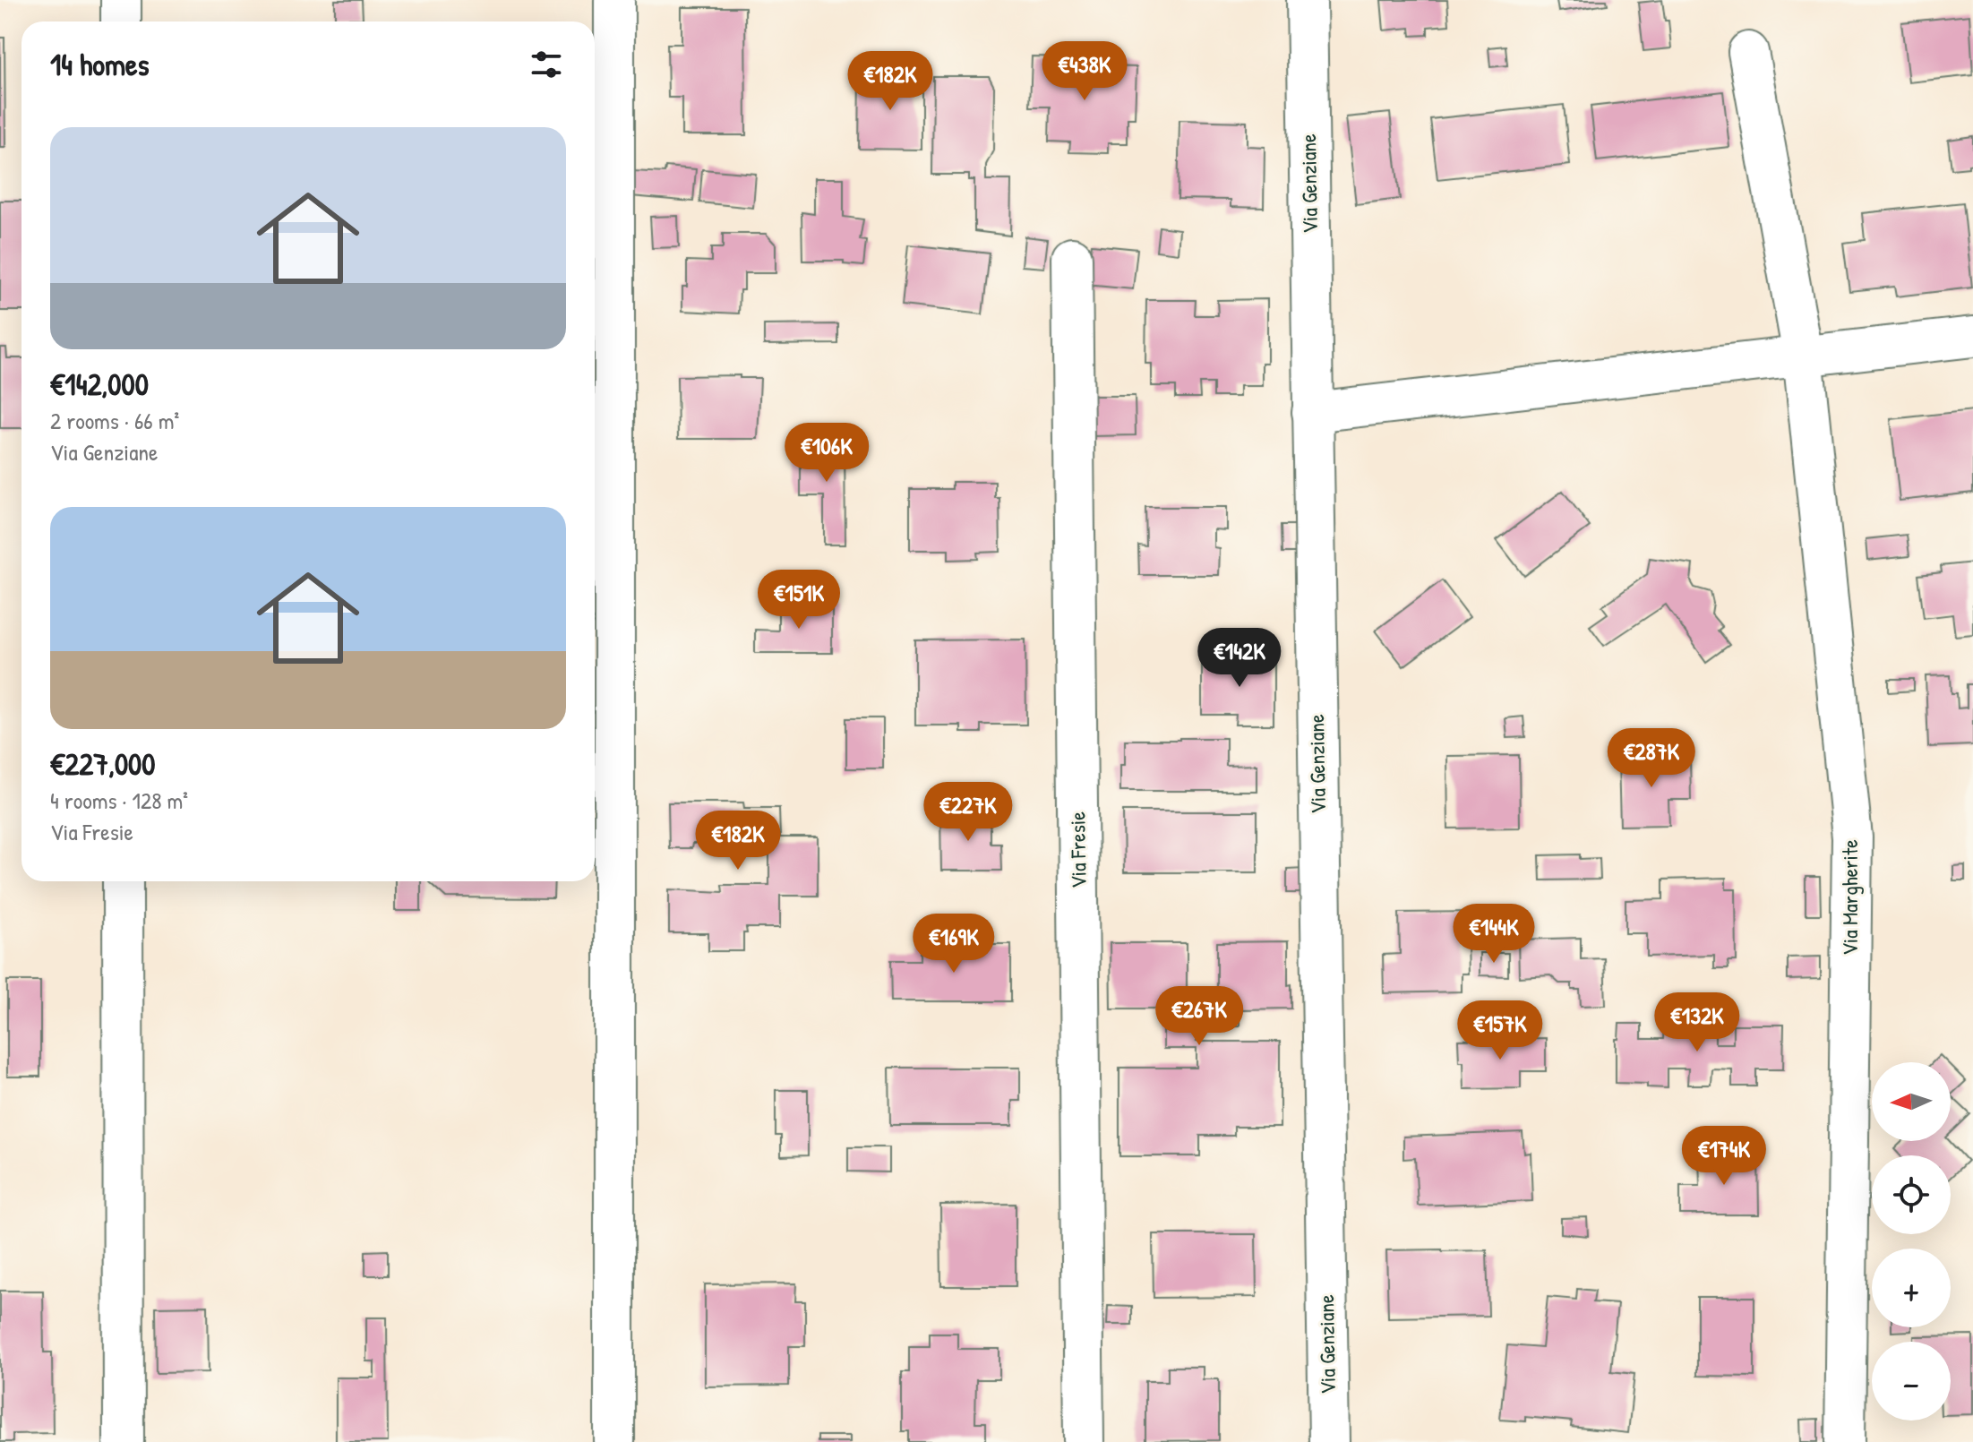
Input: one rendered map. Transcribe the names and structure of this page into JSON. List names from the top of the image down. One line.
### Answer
{"streets":{"street":["Via Genziane","Via Fresie","Via Margherite"]},"north":"left","page":{"heading":"14 homes","price":["€438K","€182K","€106K","€151K","€142K","€287K","€227K","€182K","€144K","€169K","€267K","€132K","€157K","€174K"],"list":[{"name":"€142,000","note":"2 rooms · 66 m² · Via Genziane"},{"name":"€227,000","note":"4 rooms · 128 m² · Via Fresie"}],"map_buttons":["+","−"]}}
